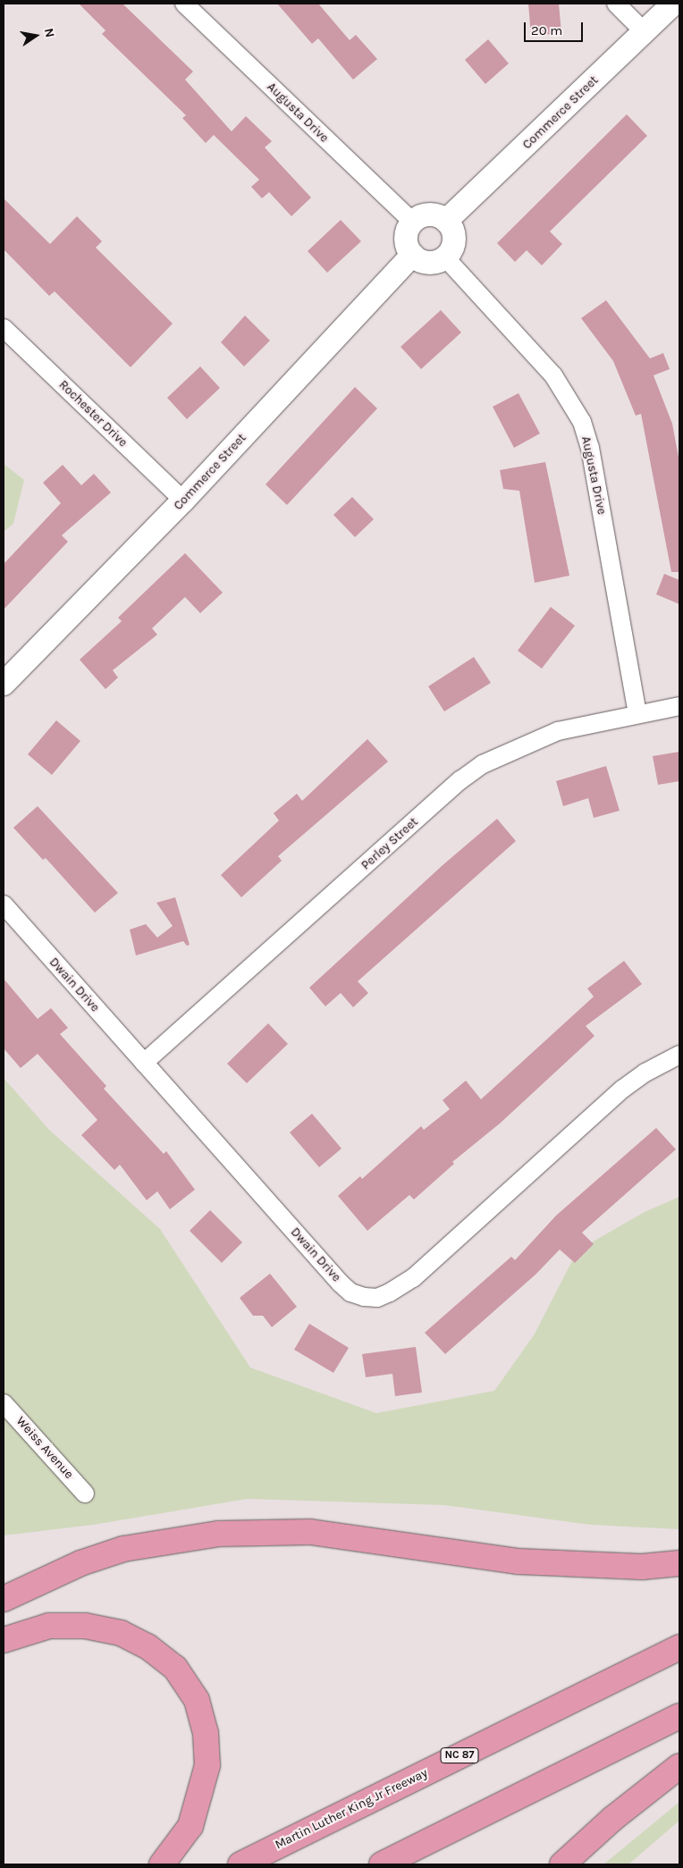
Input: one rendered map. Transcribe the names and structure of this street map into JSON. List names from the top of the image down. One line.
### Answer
{"streets":{"highway":["NC 87","Martin Luther King Jr Freeway"],"street":["Augusta Drive","Commerce Street","Rochester Drive","Perley Street","Dwain Drive","Weiss Avenue"]},"crossings":[["Augusta Drive","Commerce Street"],["Augusta Drive","Perley Street"],["Commerce Street","Rochester Drive"],["Perley Street","Dwain Drive"]],"scale_bar":"20 m","north":"right"}
